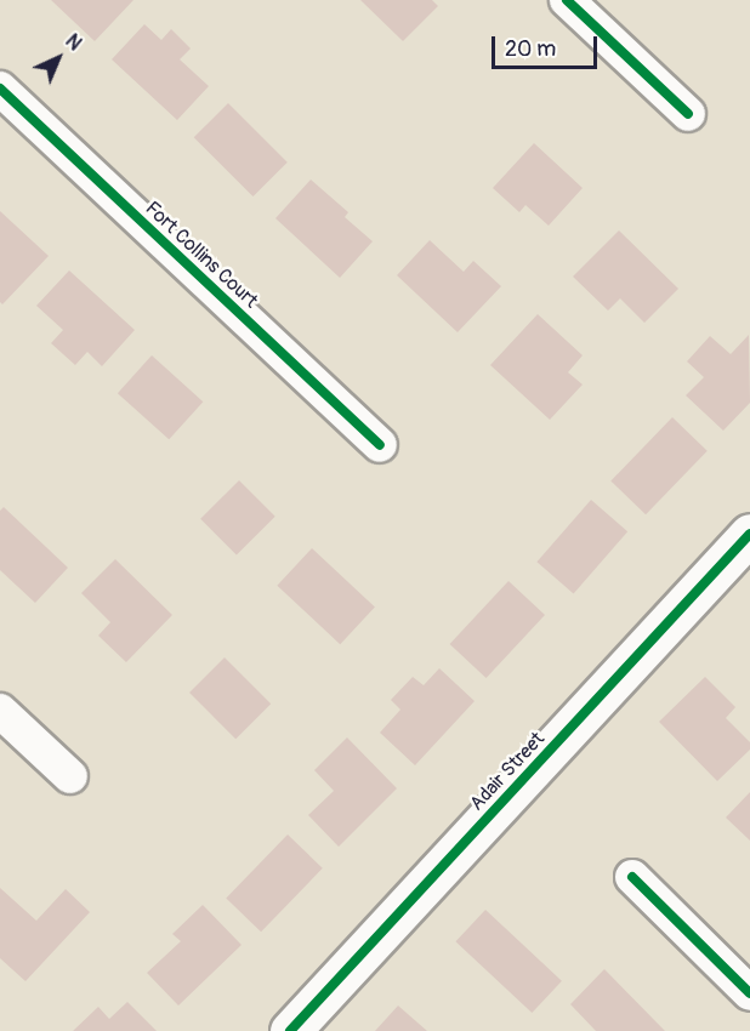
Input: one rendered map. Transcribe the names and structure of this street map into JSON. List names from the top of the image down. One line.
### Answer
{"streets":{"street":["Fort Collins Court","Adair Street"]},"scale_bar":"20 m","north":"top right"}
